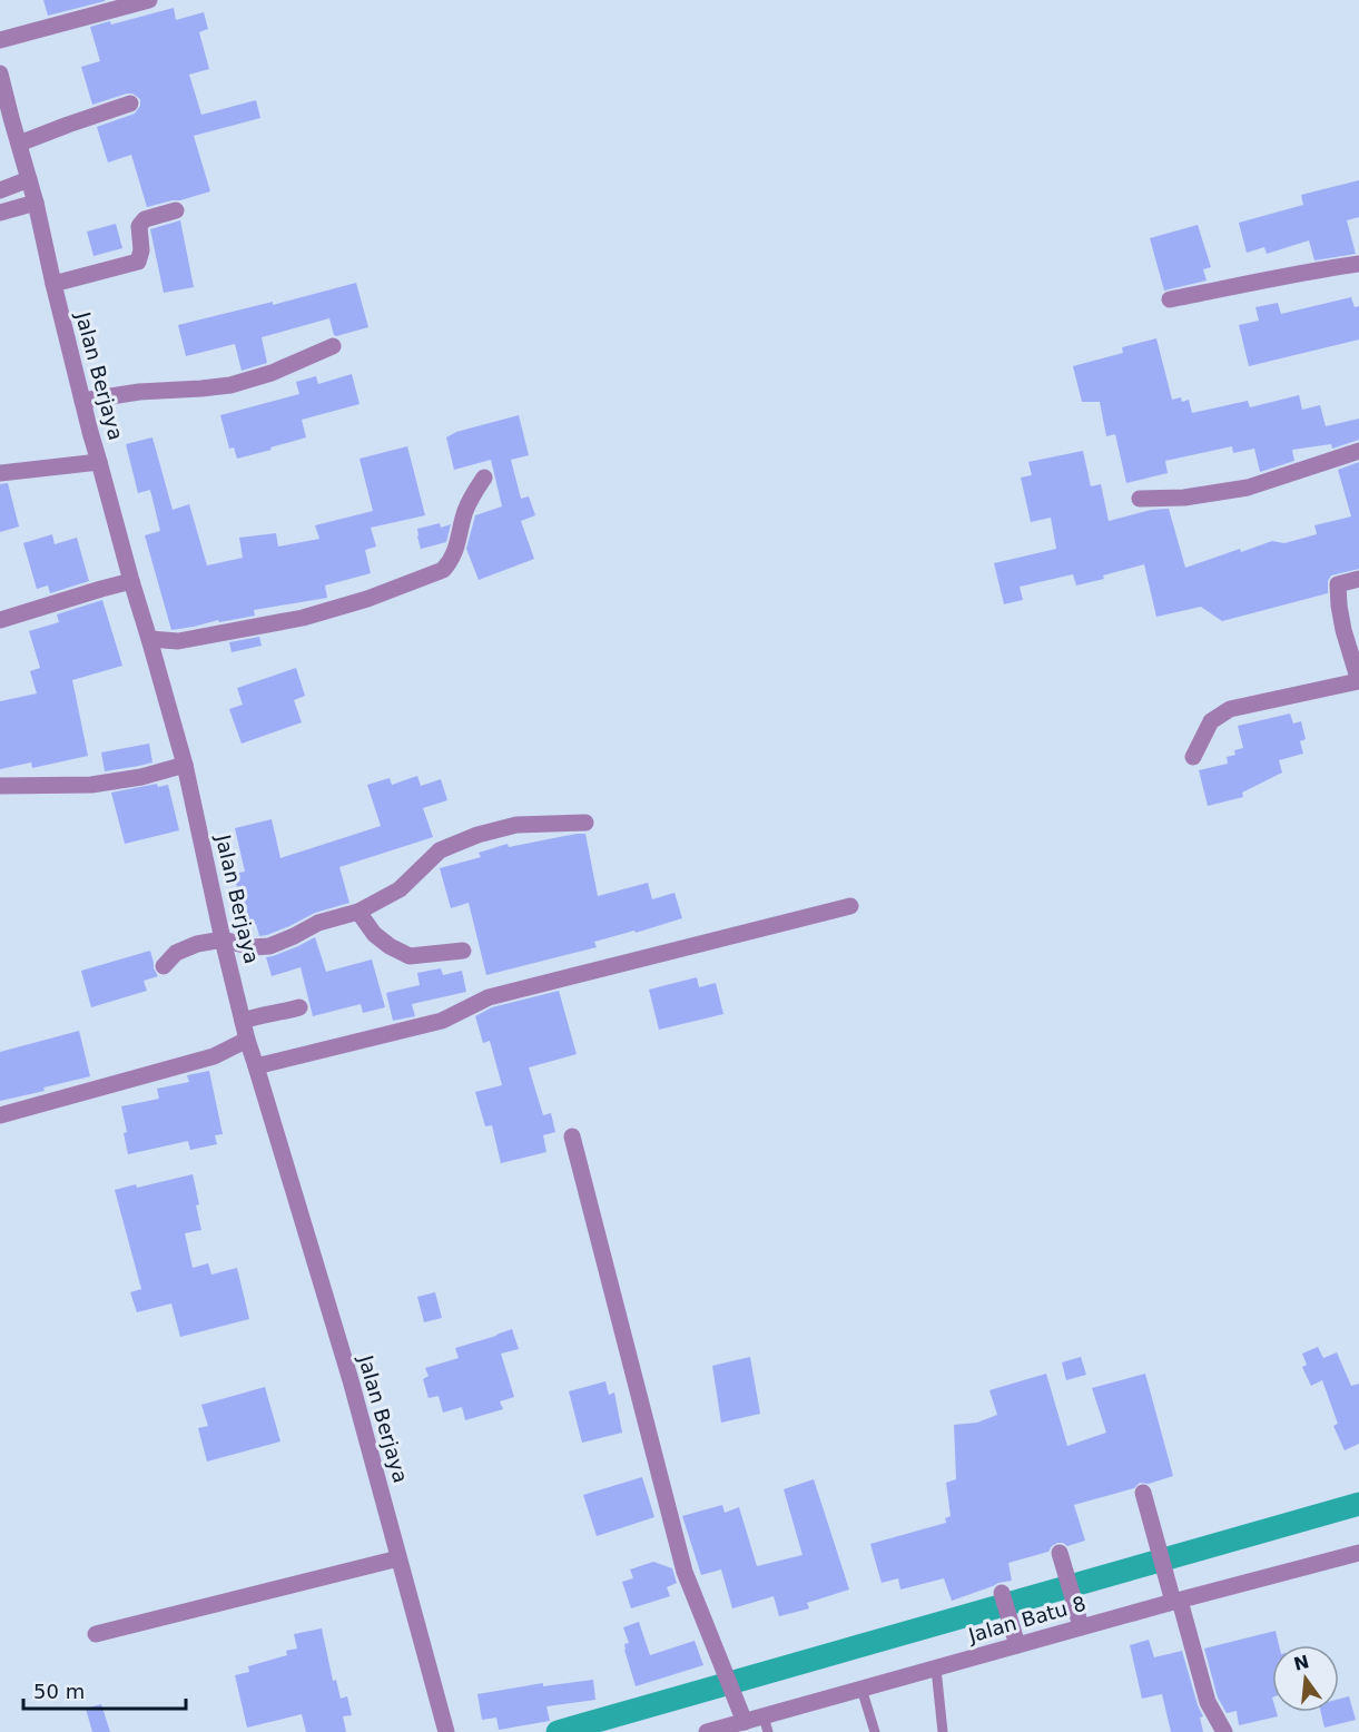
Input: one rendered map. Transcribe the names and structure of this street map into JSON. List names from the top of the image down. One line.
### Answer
{"streets":{"street":["Jalan Berjaya","Jalan Batu 8"]},"scale_bar":"50 m","north":"top"}
